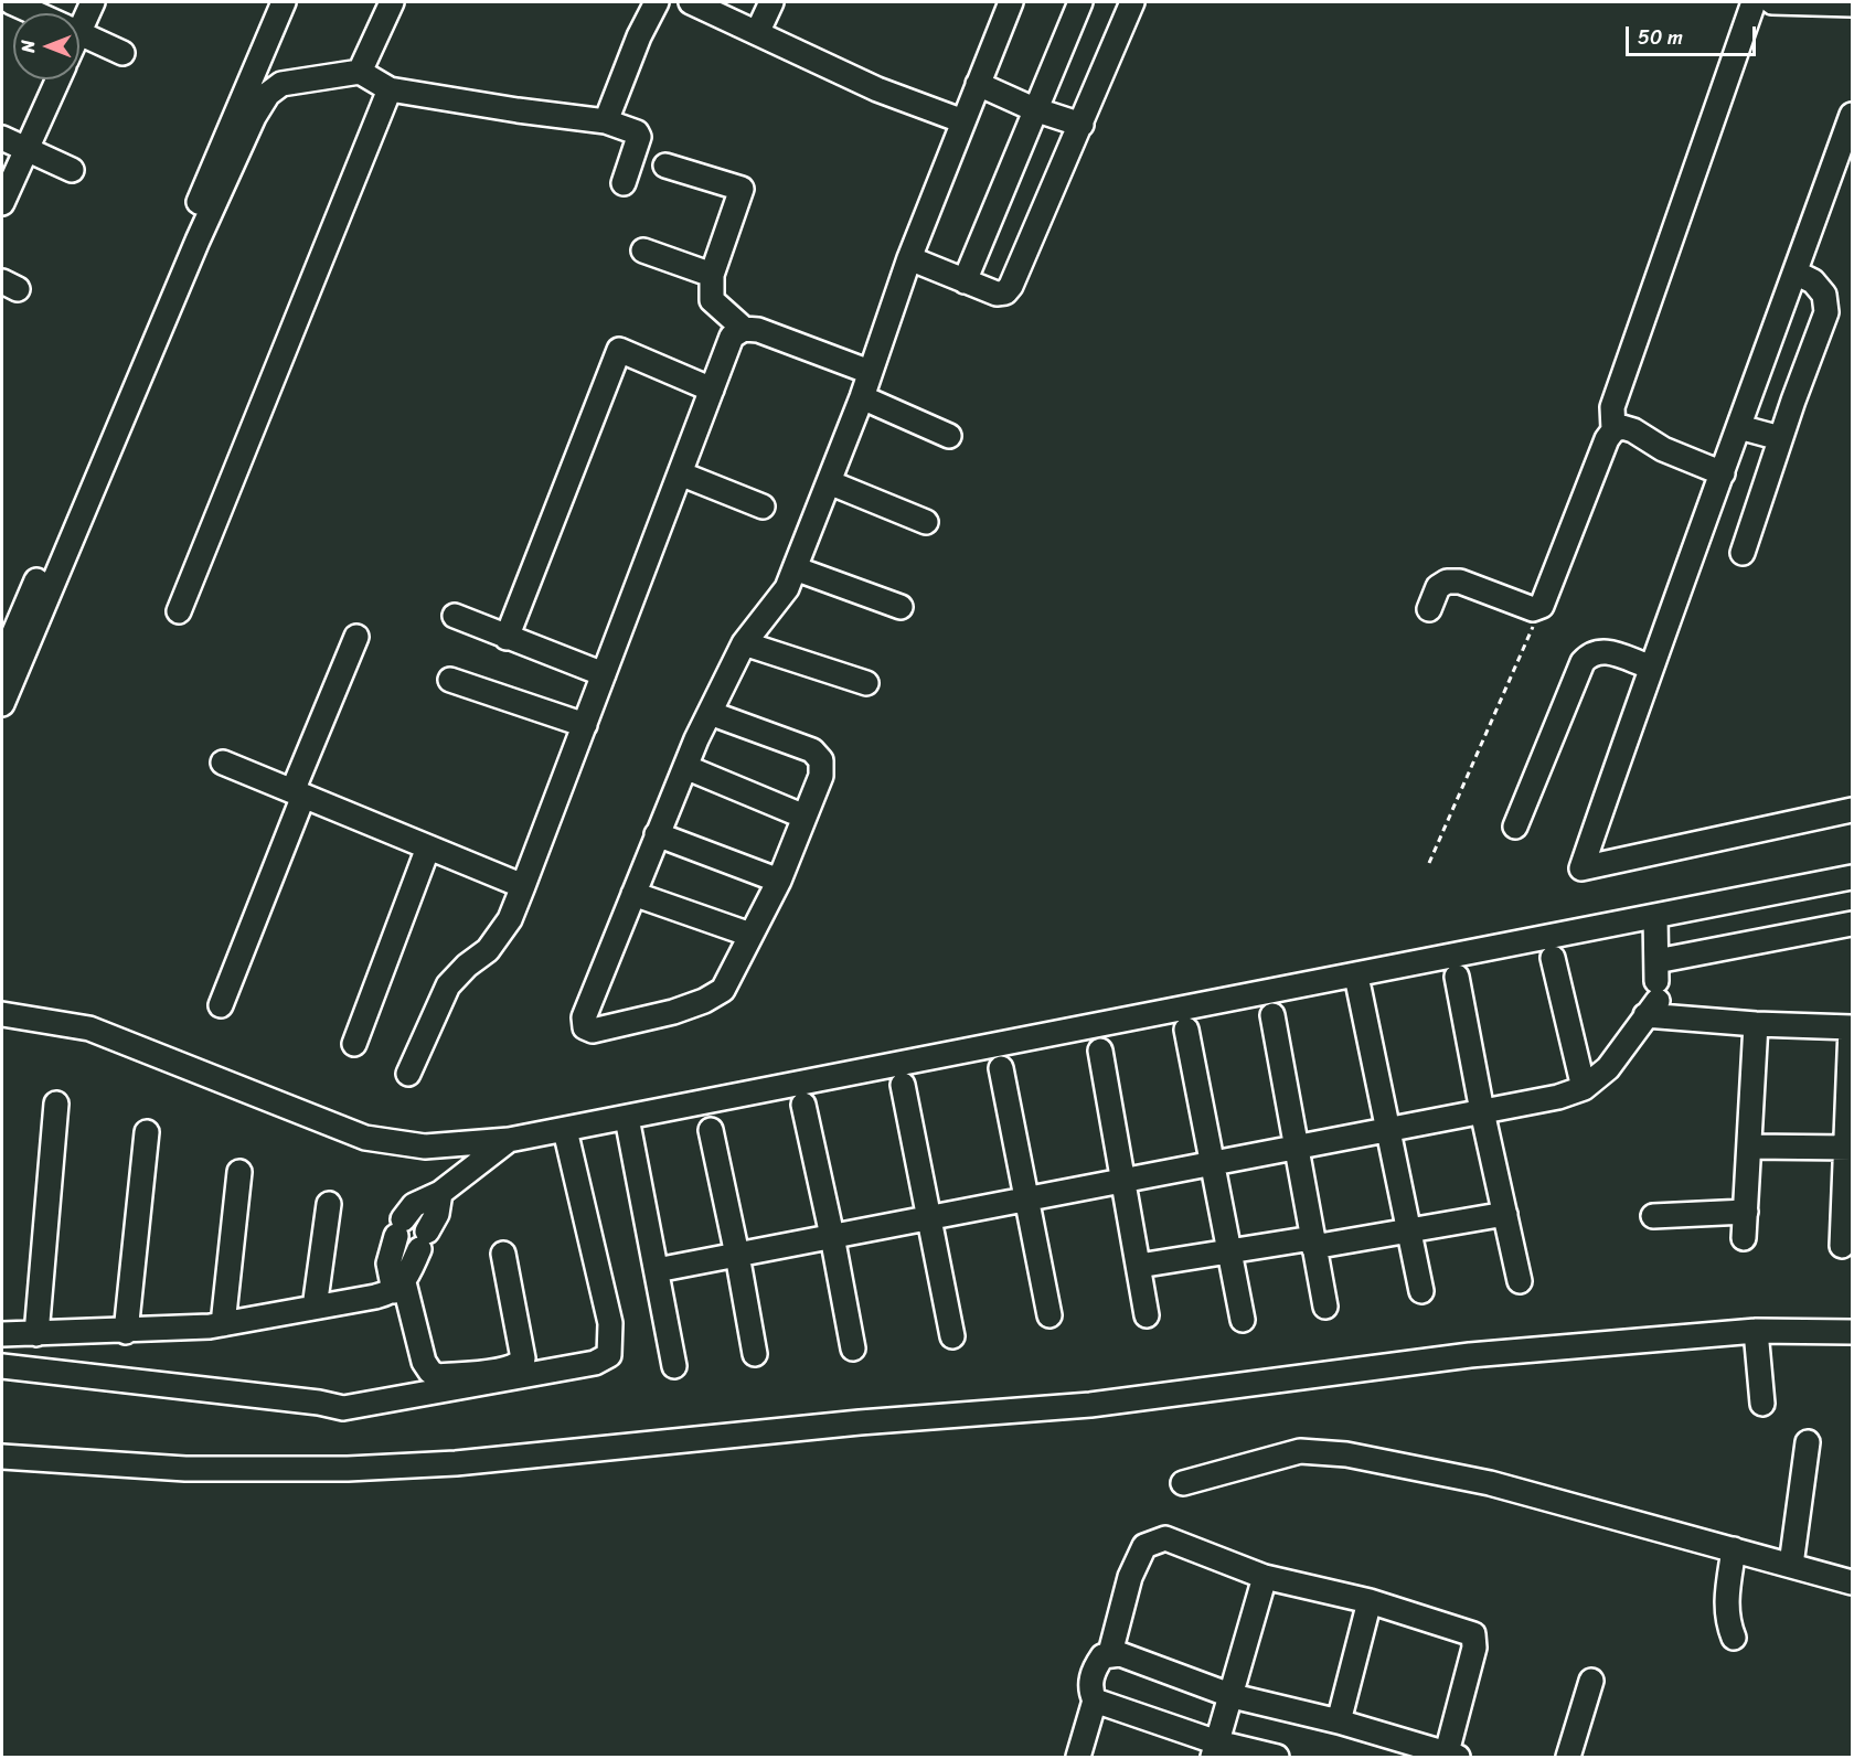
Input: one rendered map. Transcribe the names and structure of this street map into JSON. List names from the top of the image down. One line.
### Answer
{"scale_bar":"50 m","north":"left"}
